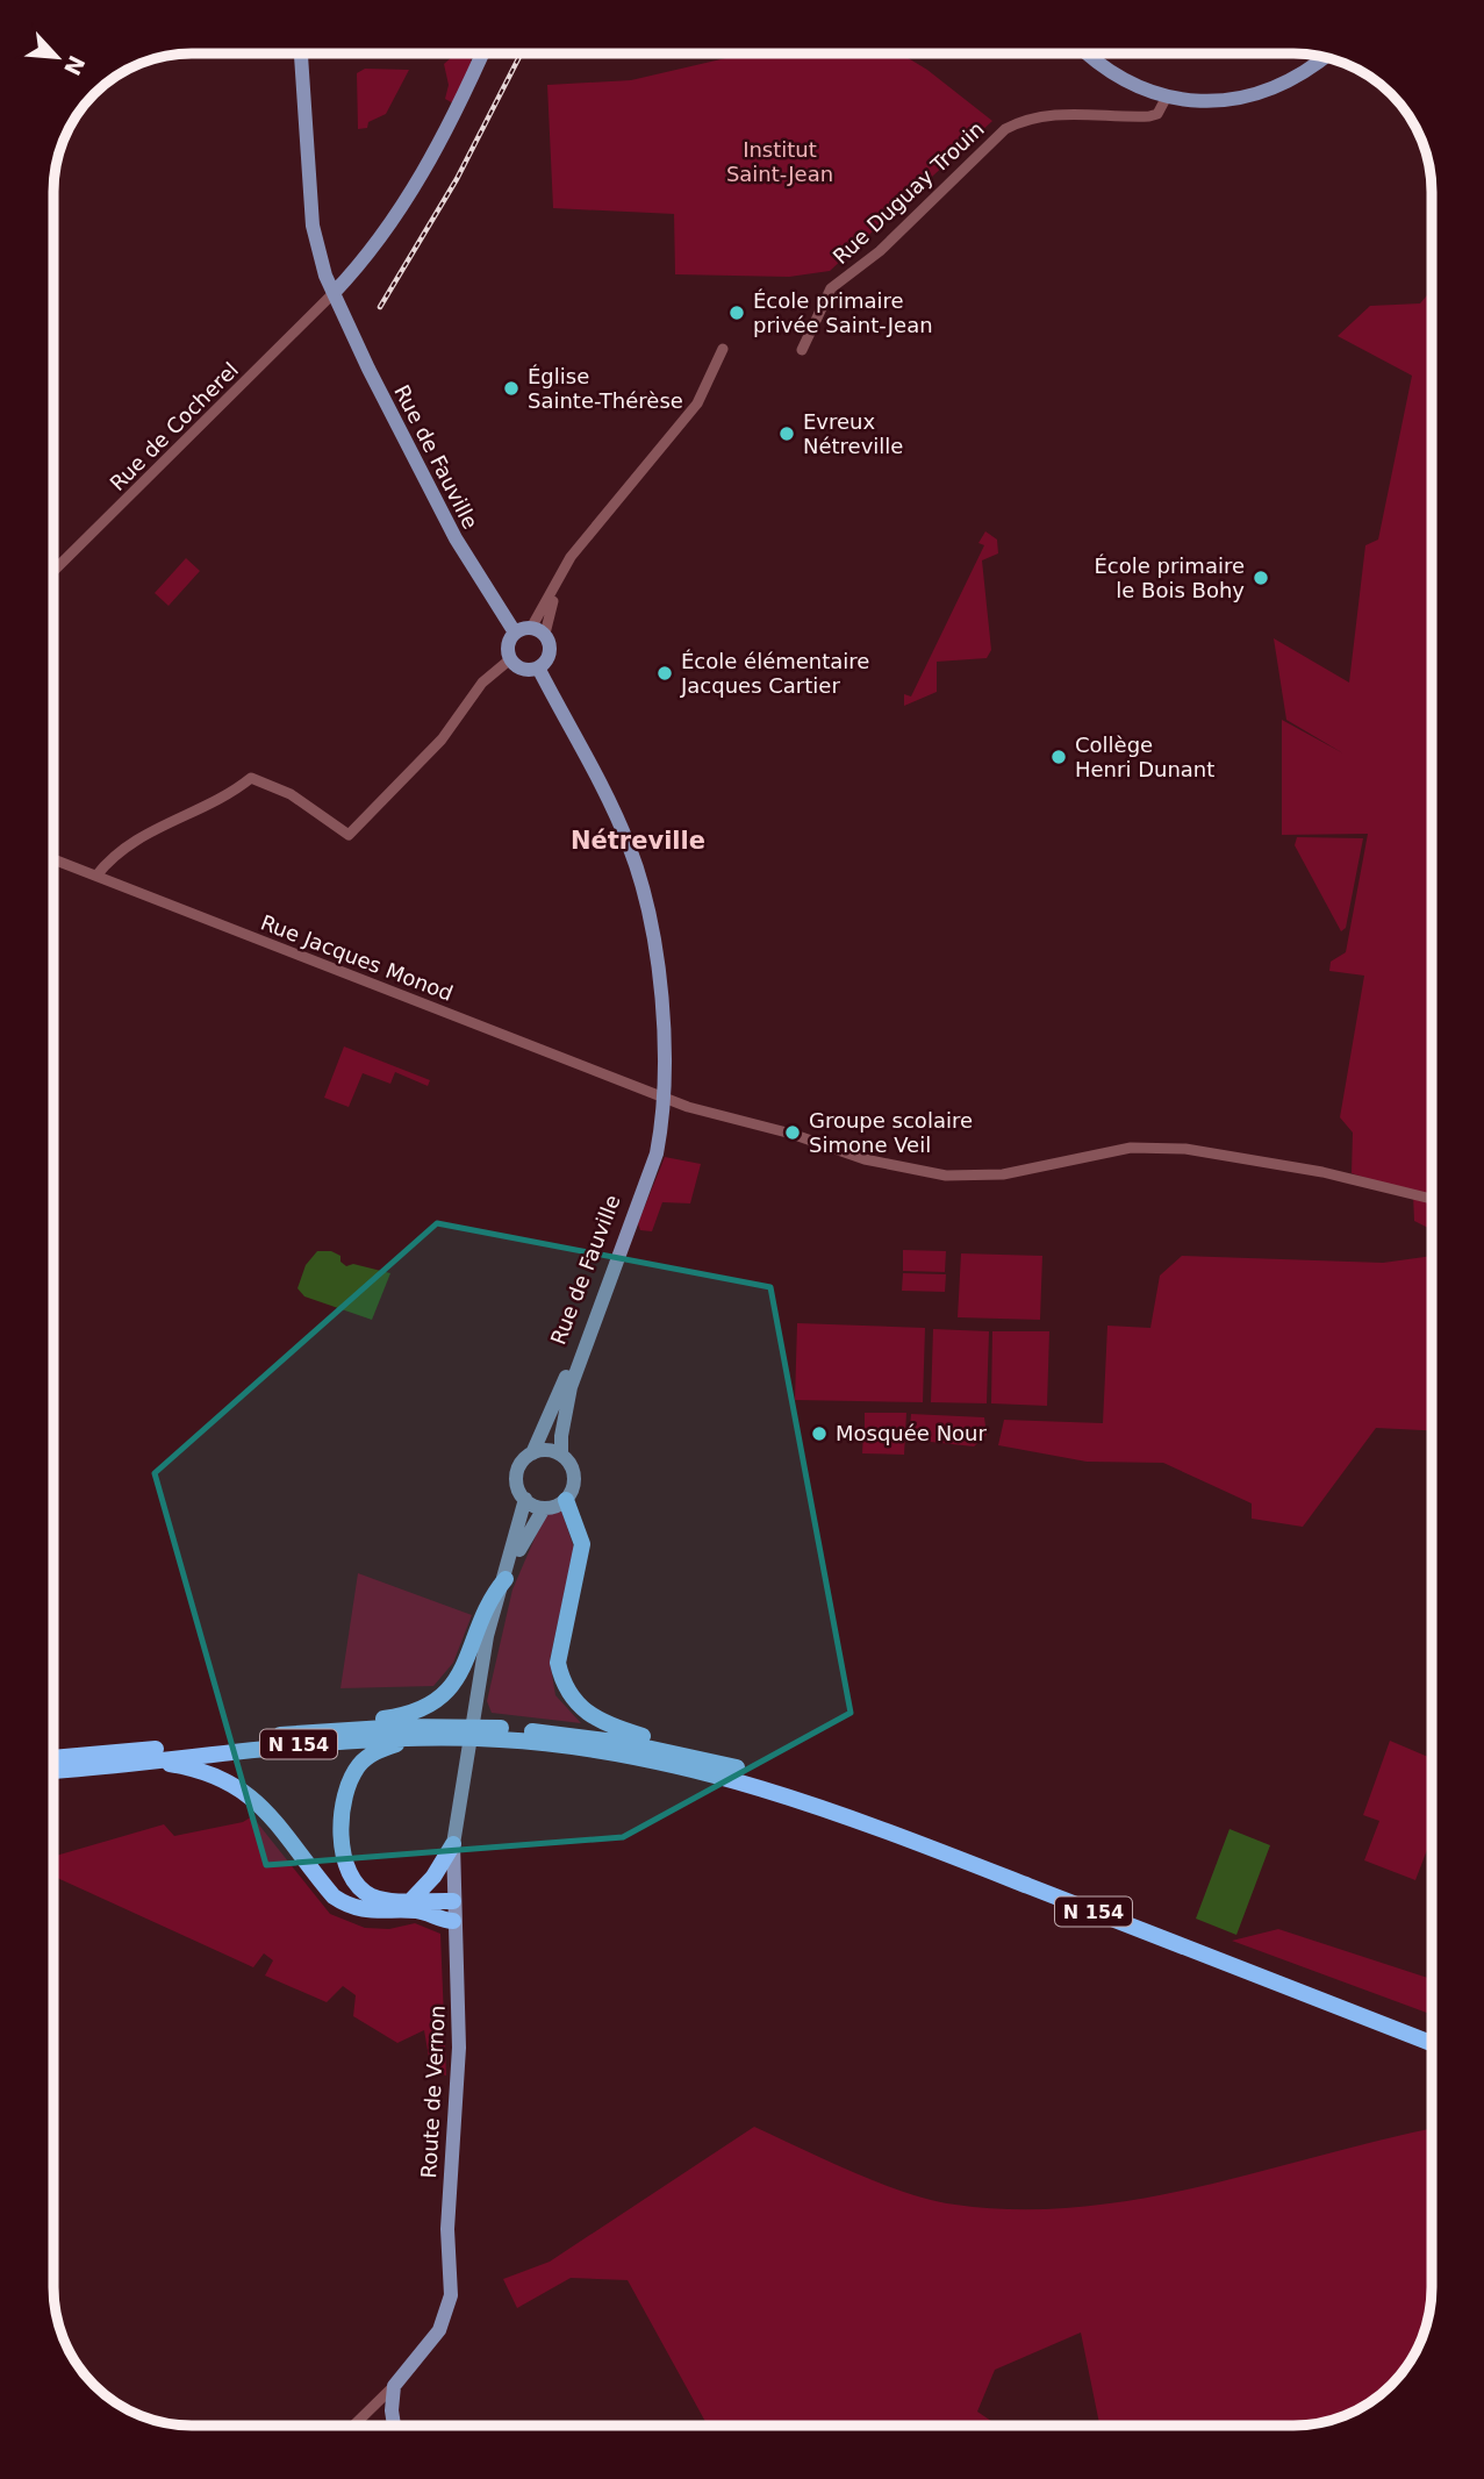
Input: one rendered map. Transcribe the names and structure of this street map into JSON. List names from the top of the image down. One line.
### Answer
{"streets":{"highway":["N 154"],"main road":["Rue de Fauville","Route de Vernon"],"street":["Rue Duguay Trouin","Rue de Cocherel","Rue Jacques Monod"]},"crossings":[["Rue de Cocherel","Rue de Fauville"],["Rue de Fauville","Rue Jacques Monod"]],"districts":["Nétreville"],"parks":["Institut Saint-Jean"],"places":["École primaire privée Saint-Jean","Église Sainte-Thérèse","Evreux Nétreville","École primaire le Bois Bohy","École élémentaire Jacques Cartier","Collège Henri Dunant","Groupe scolaire Simone Veil","Mosquée Nour"],"north":"bottom right"}
